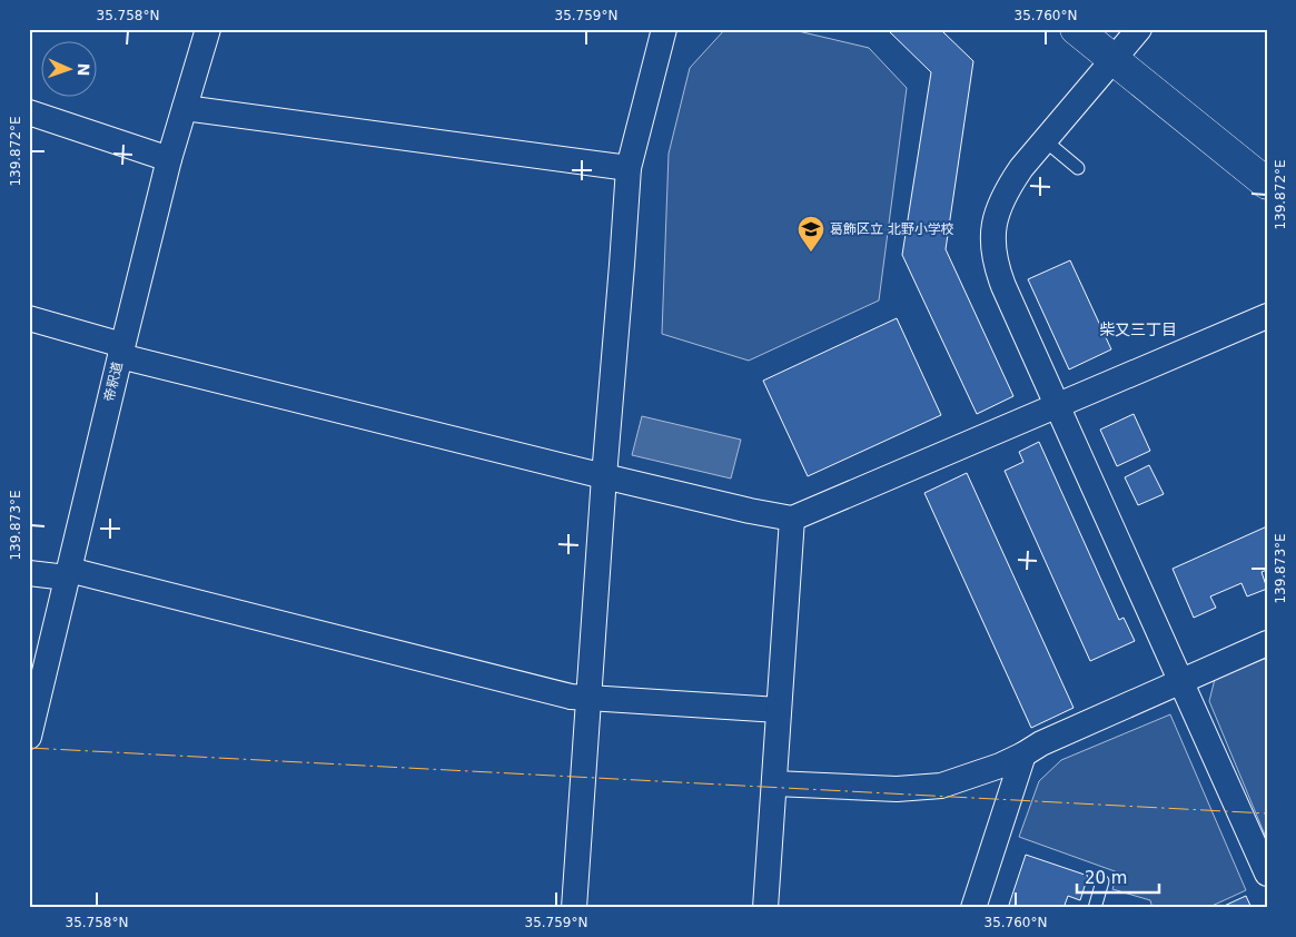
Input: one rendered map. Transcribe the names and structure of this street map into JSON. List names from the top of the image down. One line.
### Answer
{"streets":{"street":["帝釈道"]},"districts":["柴又三丁目"],"places":{"school or university":["葛飾区立 北野小学校"]},"scale_bar":"20 m","north":"right","coordinates":["35.758°N","35.759°N","35.760°N","139.872°E","139.873°E"]}
